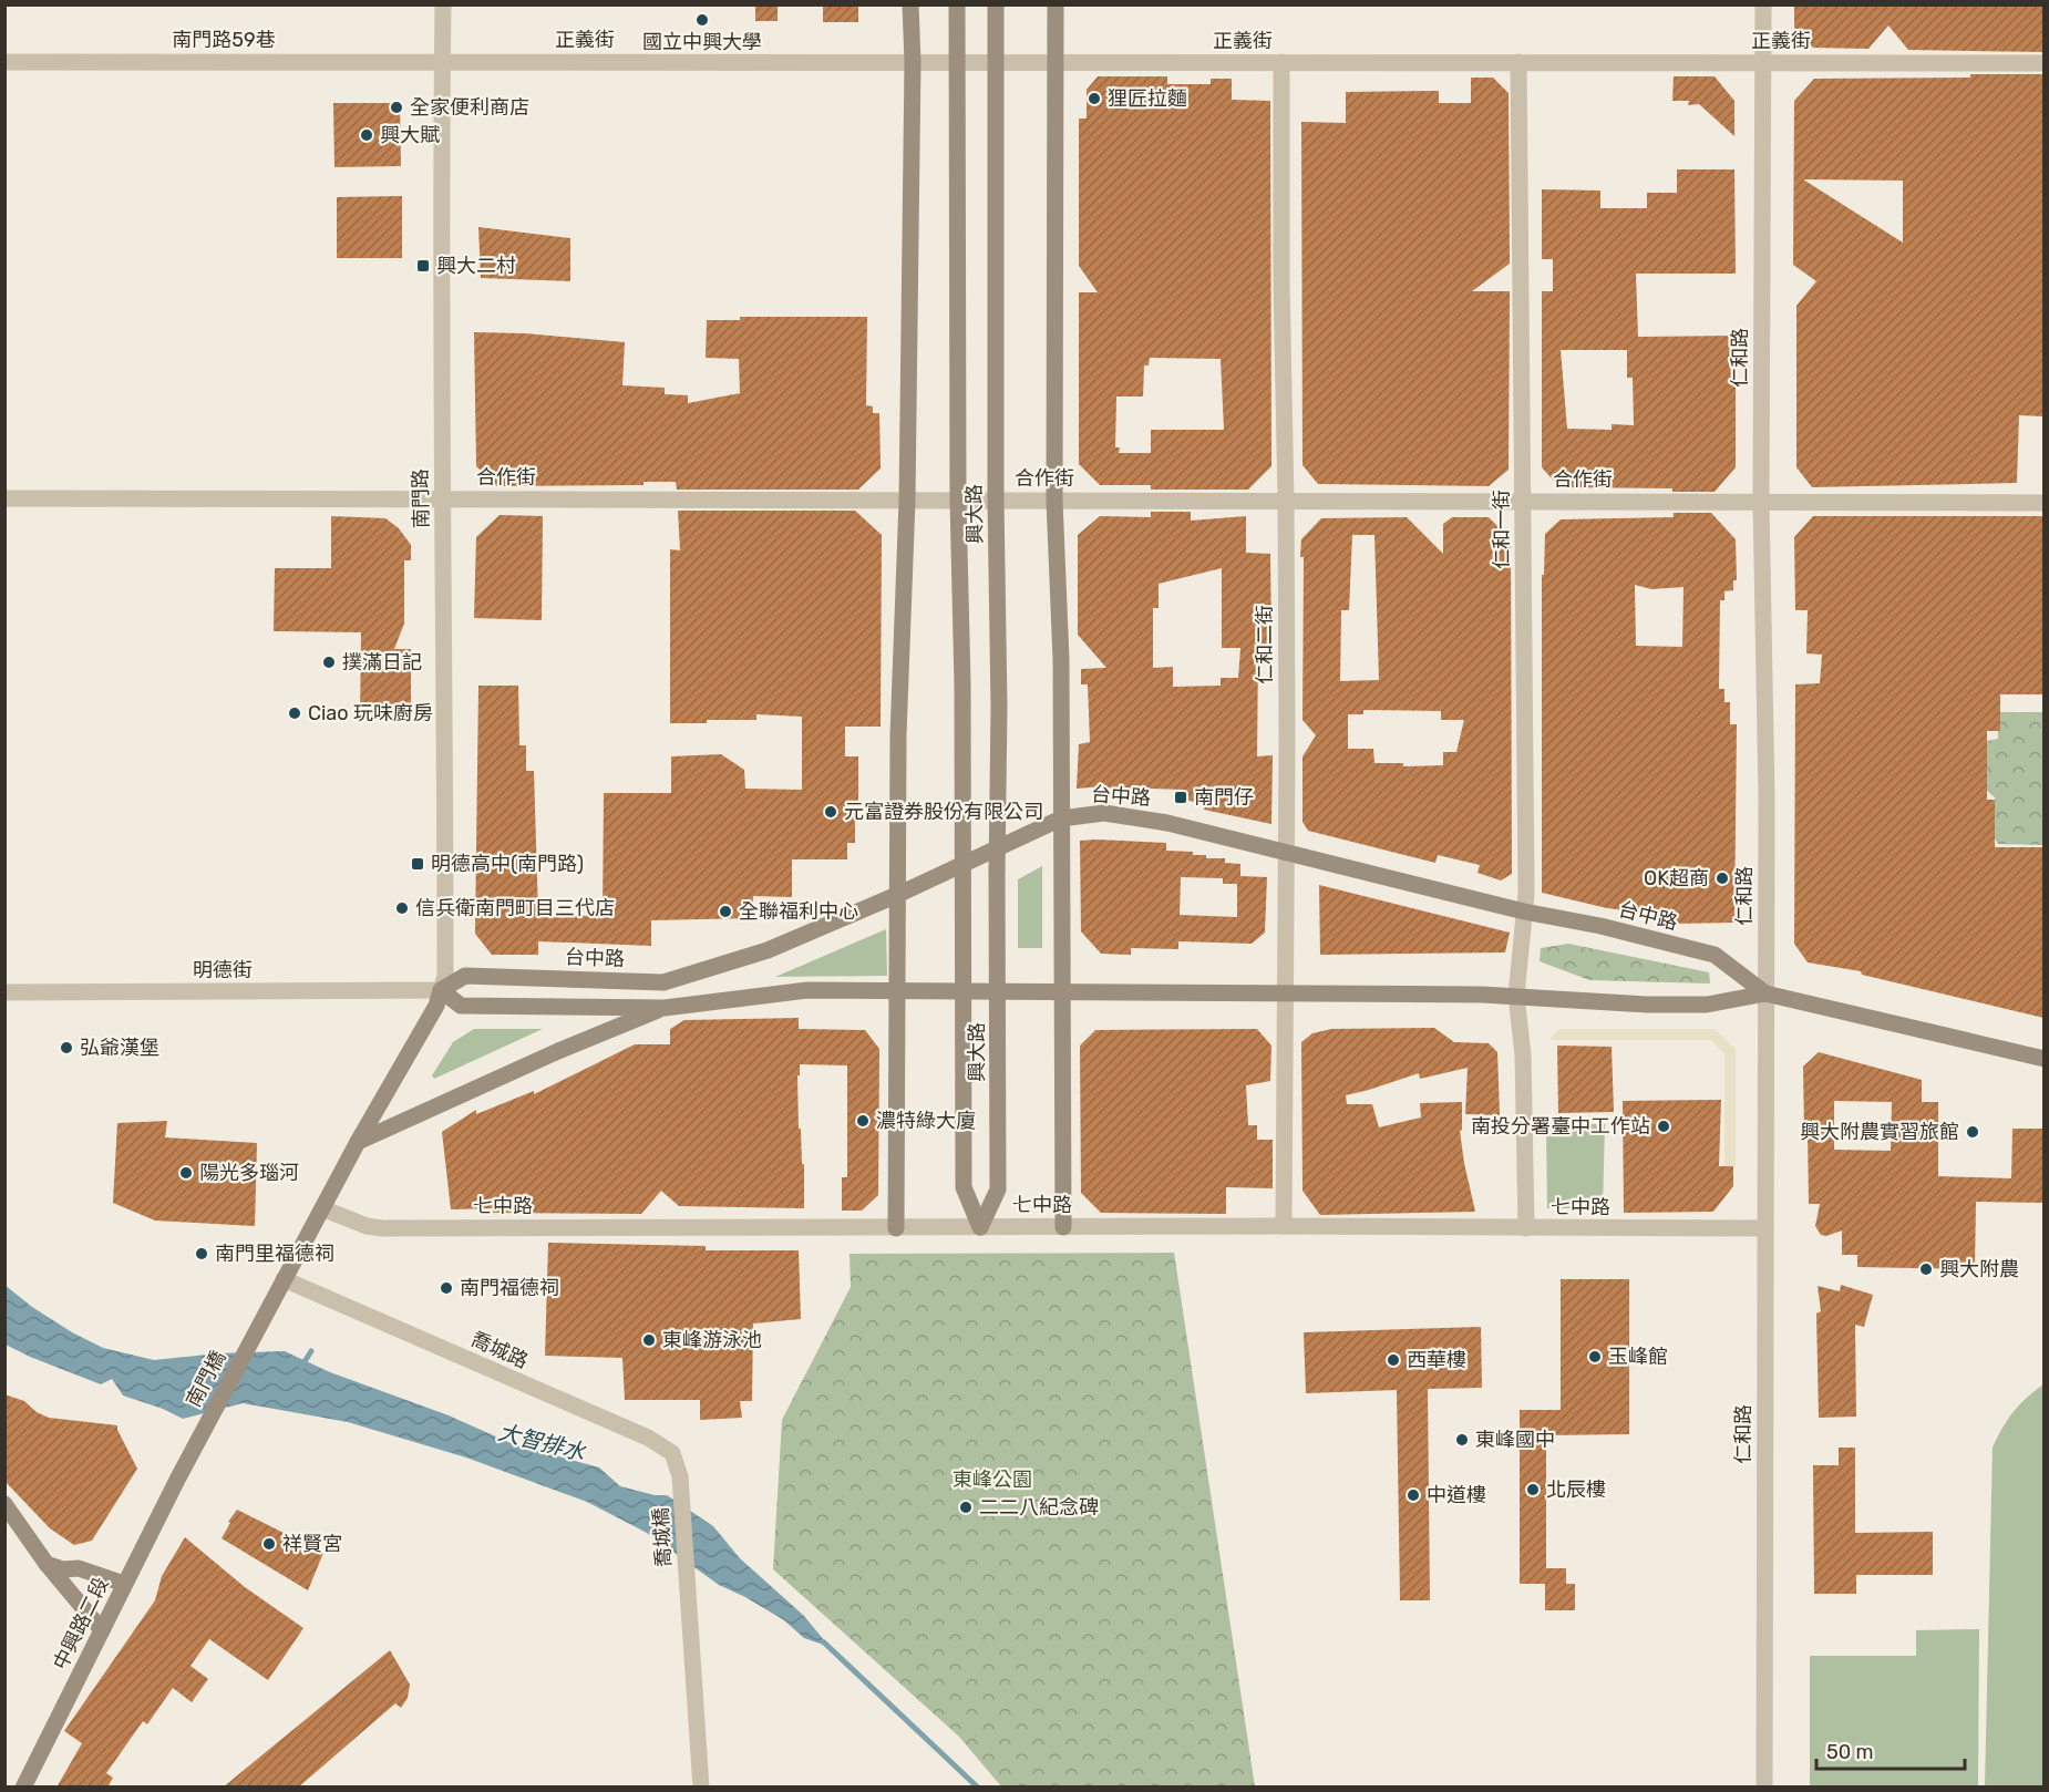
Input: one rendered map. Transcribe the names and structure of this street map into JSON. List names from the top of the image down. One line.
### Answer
{"streets":{"street":["南門路59巷","正義街","仁和路","合作街","南門路","興大路","仁和一街","仁和二街","台中路","明德街","七中路","喬城路","南門橋","喬城橋","中興路二段"]},"crossings":[["南門路59巷","正義街"],["南門路59巷","南門路"],["正義街","仁和路"],["正義街","南門路"],["正義街","興大路"],["正義街","仁和一街"],["正義街","仁和二街"],["仁和路","合作街"],["仁和路","台中路"],["仁和路","七中路"],["合作街","南門路"],["合作街","興大路"],["合作街","仁和一街"],["合作街","仁和二街"],["南門路","台中路"],["南門路","明德街"],["興大路","台中路"],["興大路","七中路"],["仁和一街","台中路"],["仁和一街","七中路"],["仁和二街","台中路"],["仁和二街","七中路"],["台中路","明德街"],["喬城路","南門橋"],["喬城路","喬城橋"],["南門橋","中興路二段"]],"water":["大智排水"],"parks":["東峰公園"],"places":{"other":["國立中興大學","狸匠拉麵","全家便利商店","興大賦","撲滿日記","Ciao 玩味廚房","元富證券股份有限公司","OK超商","信兵衛南門町目三代店","全聯福利中心","弘爺漢堡","濃特綠大廈","南投分署臺中工作站","興大附農實習旅館","陽光多瑙河","南門里福德祠","興大附農","南門福德祠","東峰游泳池","玉峰館","西華樓","東峰國中","北辰樓","中道樓","二二八紀念碑","祥賢宮"],"transit":["興大二村","南門仔","明德高中(南門路)"]},"scale_bar":"50 m"}
